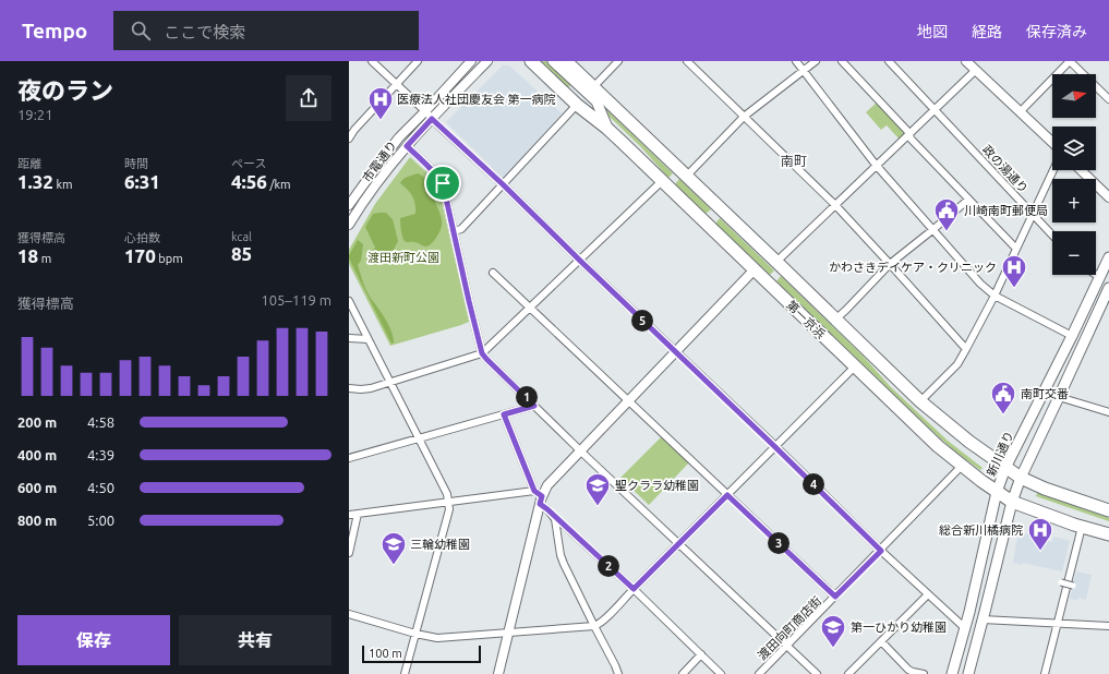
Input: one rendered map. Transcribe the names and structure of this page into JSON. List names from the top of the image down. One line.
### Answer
{"streets":{"highway":["第一京浜"],"main road":["新川通り"],"street":["市電通り","政の湯通り","渡田向町商店街"]},"crossings":[["第一京浜","新川通り"],["第一京浜","渡田向町商店街"]],"districts":["南町"],"parks":["渡田新町公園"],"places":{"hospital":["医療法人社団慶友会 第一病院","かわさきデイケア・クリニック","総合新川橘病院"],"public building":["川崎南町郵便局","南町交番"],"school or university":["聖クララ幼稚園","三輪幼稚園","第一ひかり幼稚園"]},"scale_bar":"100 m","north":"right","page":{"header":"Tempo","search":"ここで検索","nav":["地図","経路","保存済み"],"heading":["夜のラン","19:21"],"map_buttons":["+","−"],"stats":[["距離","1.32 km"],["時間","6:31"],["ペース","4:56 /km"],["獲得標高","18 m"],["心拍数","170 bpm"],["kcal","85"]],"chart":["獲得標高","105–119 m"],"pins":["5","1","4","3","2"],"list":[{"name":"200 m","note":"4:58"},{"name":"400 m","note":"4:39"},{"name":"600 m","note":"4:50"},{"name":"800 m","note":"5:00"}],"buttons":["保存","共有"],"scale":"100 m"}}
